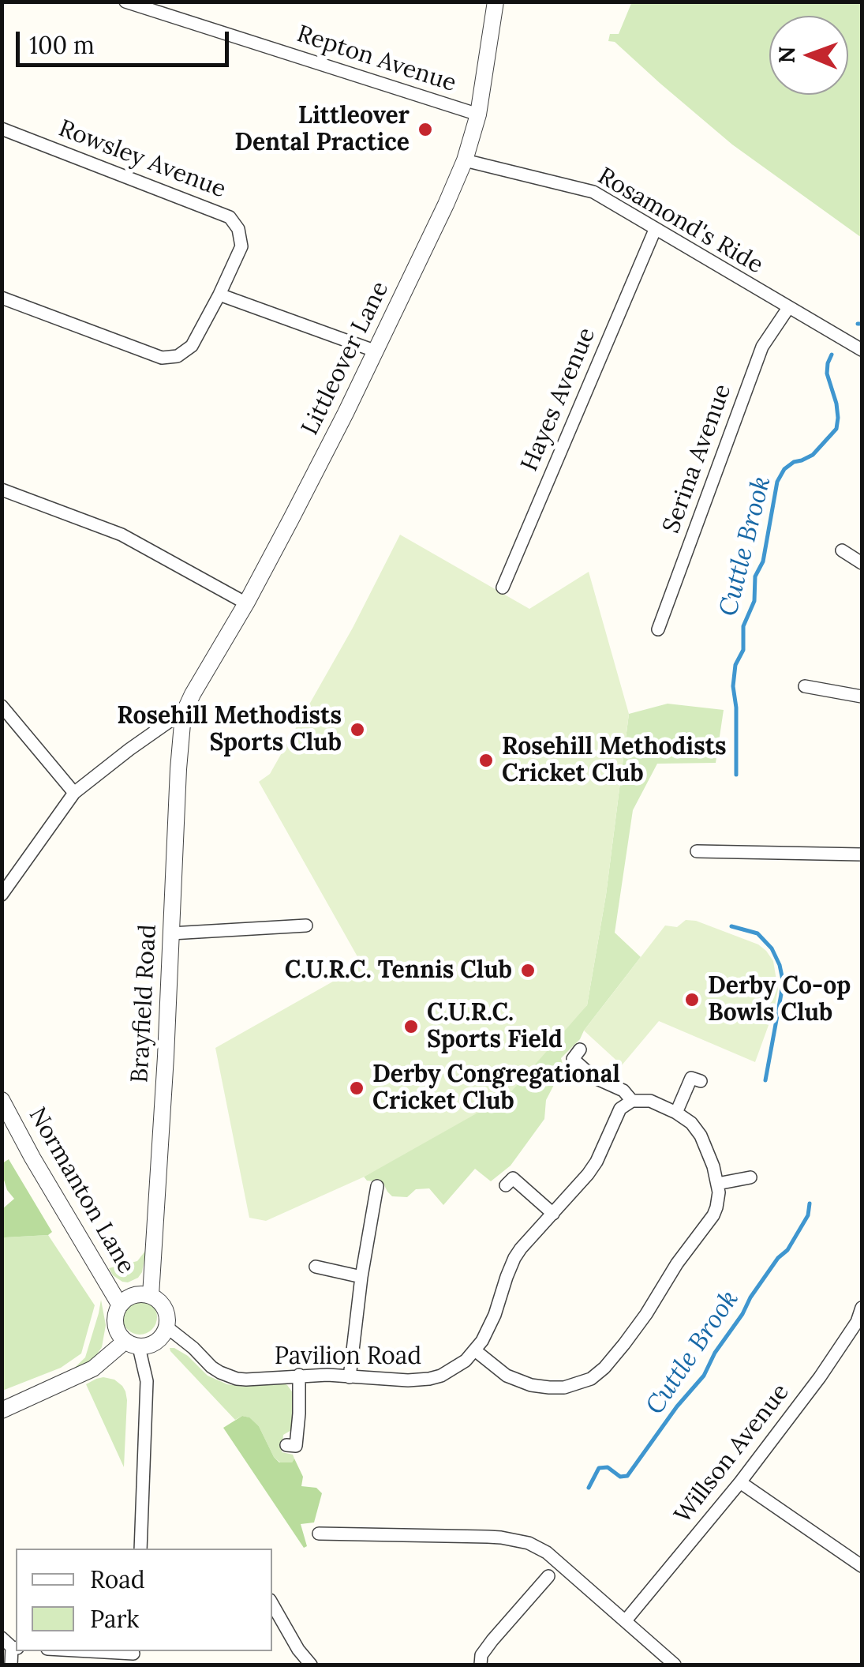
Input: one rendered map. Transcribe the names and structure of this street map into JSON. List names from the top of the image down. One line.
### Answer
{"streets":{"street":["Repton Avenue","Rowsley Avenue","Rosamond's Ride","Littleover Lane","Hayes Avenue","Serina Avenue","Brayfield Road","Normanton Lane","Pavilion Road","Willson Avenue"]},"crossings":[["Repton Avenue","Littleover Lane"],["Rosamond's Ride","Littleover Lane"],["Rosamond's Ride","Hayes Avenue"],["Rosamond's Ride","Serina Avenue"],["Littleover Lane","Brayfield Road"],["Brayfield Road","Normanton Lane"],["Brayfield Road","Pavilion Road"],["Normanton Lane","Pavilion Road"]],"water":["Cuttle Brook"],"places":["Littleover Dental Practice","Rosehill Methodists Sports Club","Rosehill Methodists Cricket Club","C.U.R.C. Tennis Club","Derby Co-op Bowls Club","C.U.R.C. Sports Field","Derby Congregational Cricket Club"],"legend":["Road","Park"],"scale_bar":"100 m","north":"left"}
